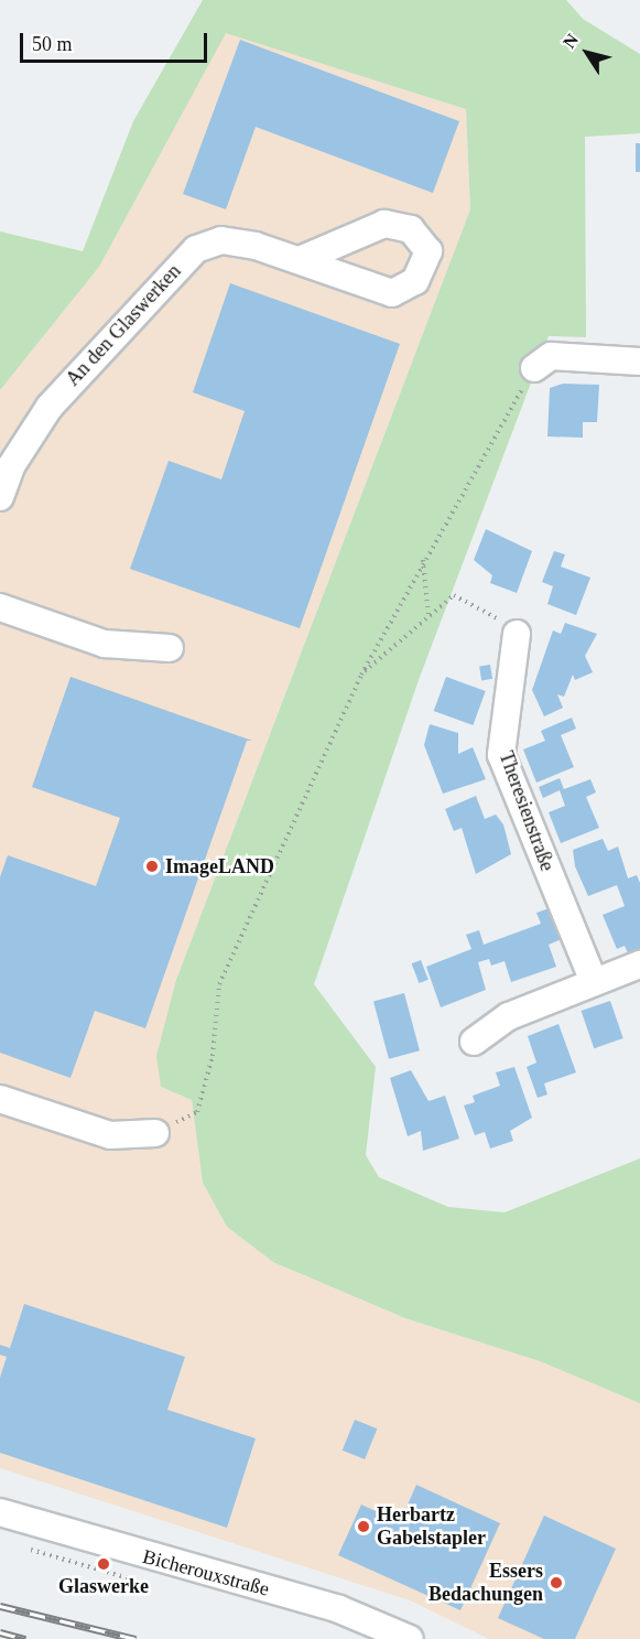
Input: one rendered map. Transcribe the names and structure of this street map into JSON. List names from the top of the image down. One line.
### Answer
{"streets":{"street":["An den Glaswerken","Theresienstraße","Bicherouxstraße"]},"places":["ImageLAND","Herbartz Gabelstapler","Glaswerke","Essers Bedachungen"],"scale_bar":"50 m","north":"top left"}
